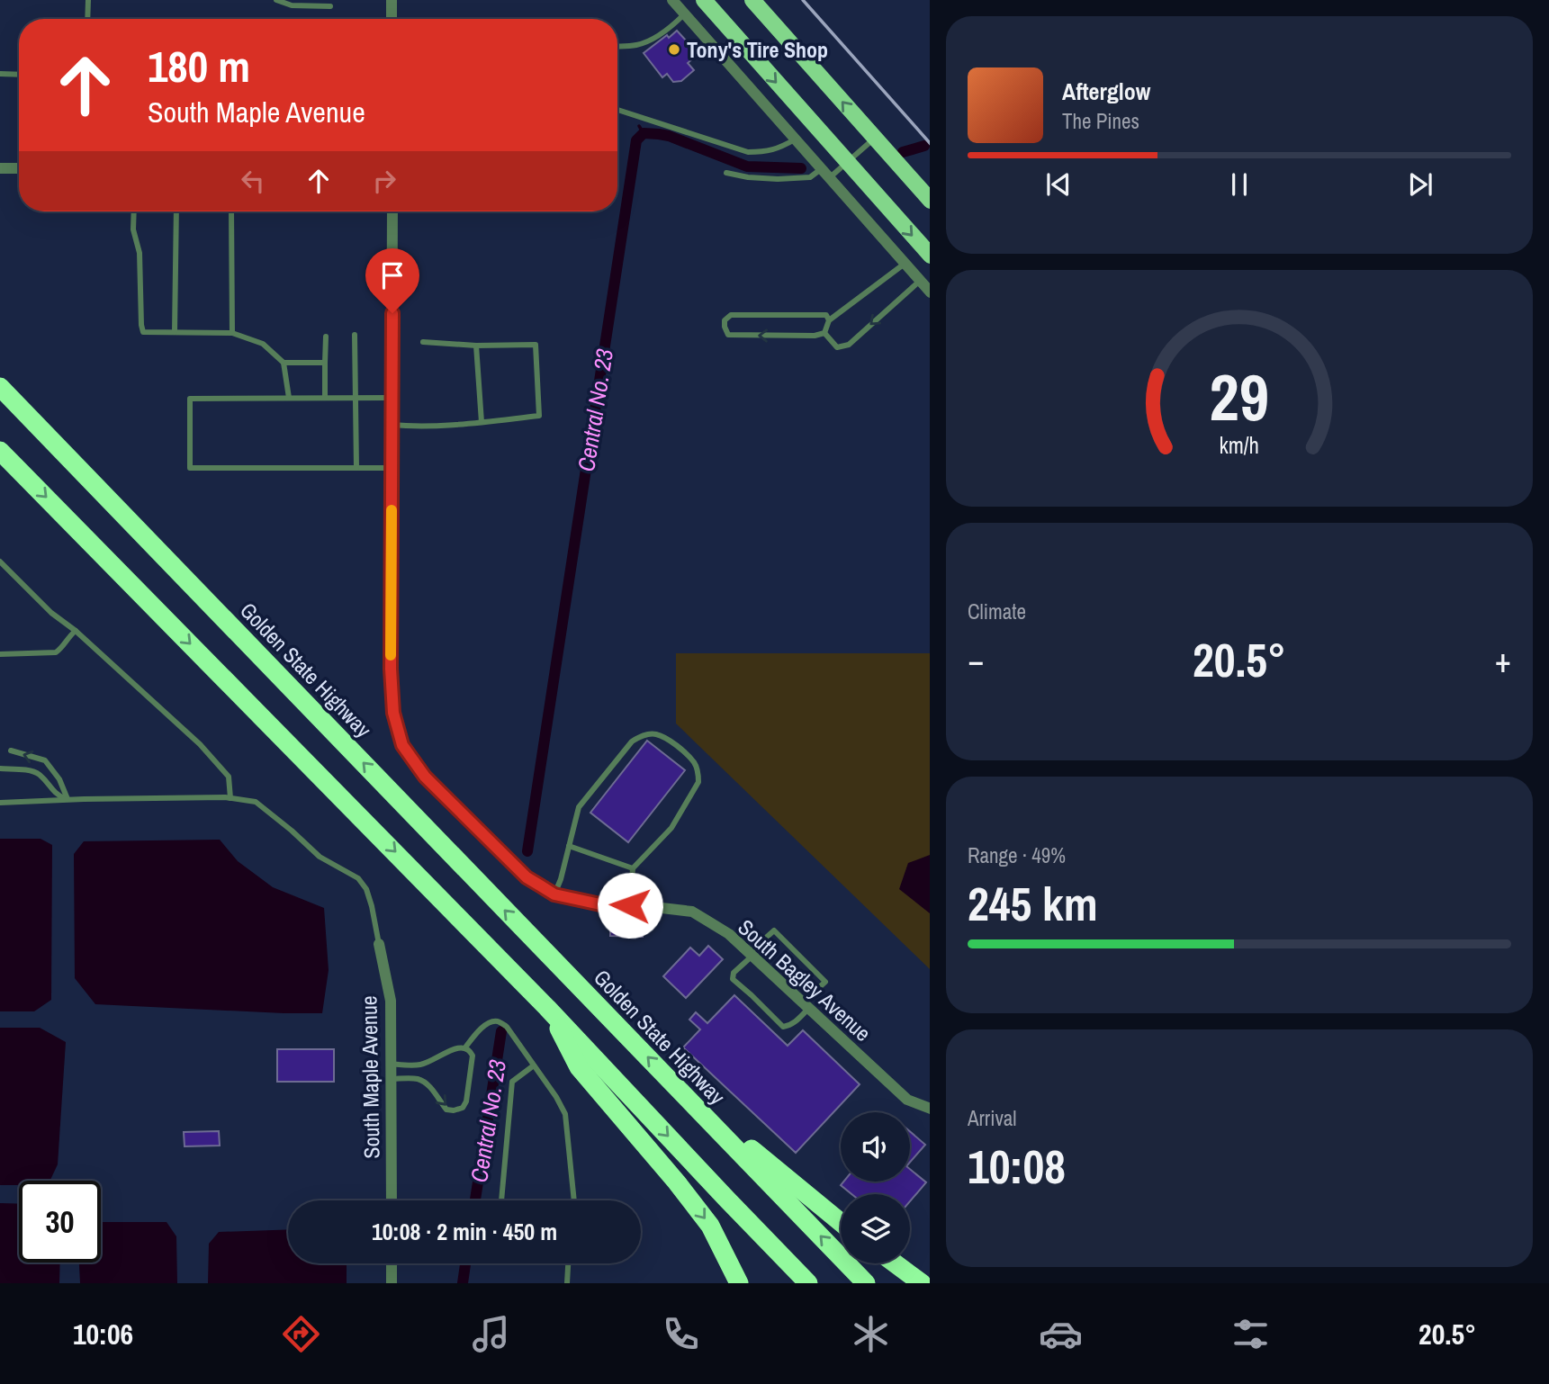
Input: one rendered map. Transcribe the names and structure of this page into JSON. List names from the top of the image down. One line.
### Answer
{"streets":{"highway":["Golden State Highway"],"street":["South Bagley Avenue","South Maple Avenue"]},"water":["Central No. 23"],"places":["Tony's Tire Shop"],"page":{"turn":["180 m","South Maple Avenue"],"song":["Afterglow","The Pines"],"tile":["Climate",["Range · 49%","245 km"],["Arrival","10:08"]],"heat":["−","20.5°","+"],"limit":"30","trip":"10:08 · 2 min · 450 m","tabs":["10:06","20.5°"],"gauge":["29","km/h"]}}
